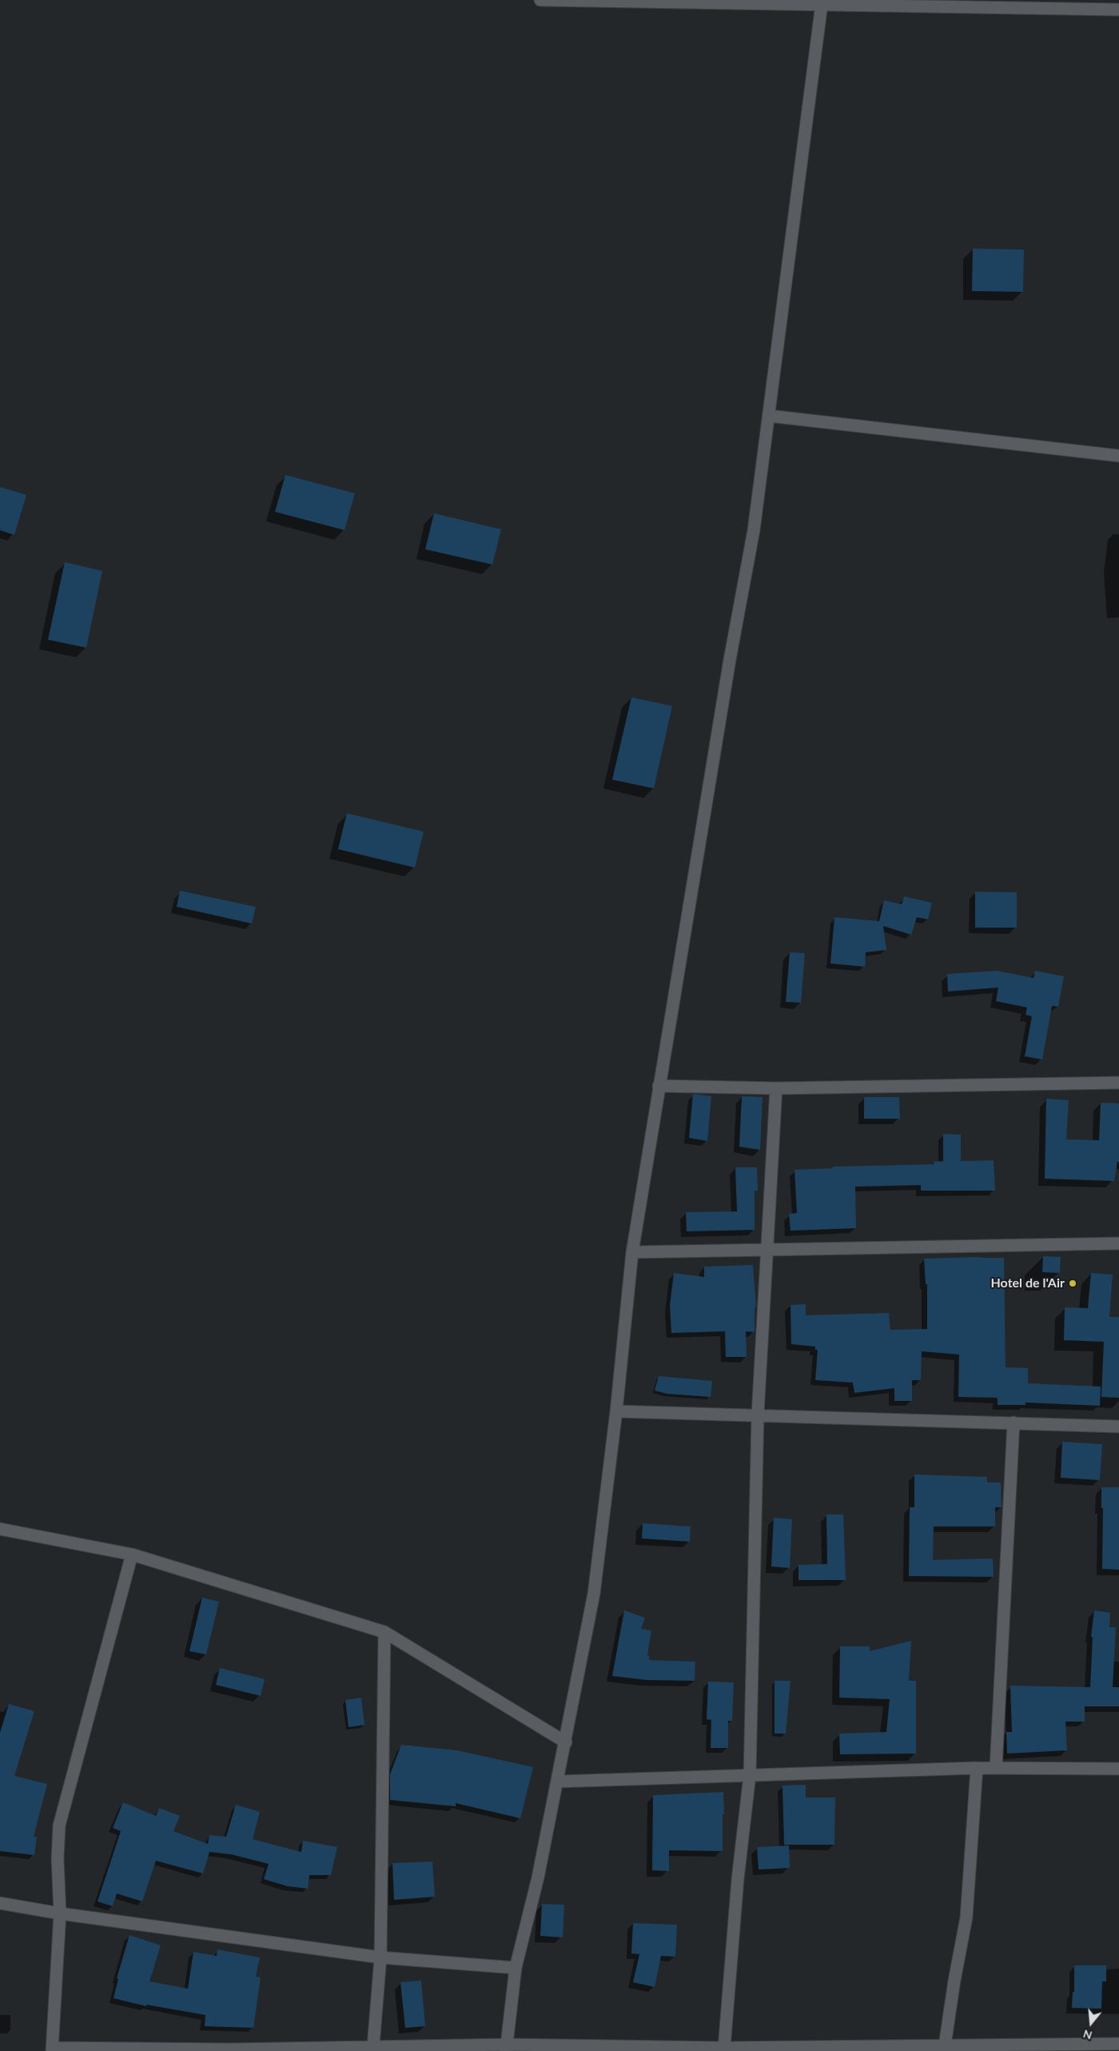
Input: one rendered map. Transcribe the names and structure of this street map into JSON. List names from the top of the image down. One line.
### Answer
{"places":["Hotel de l'Air"],"north":"bottom"}
